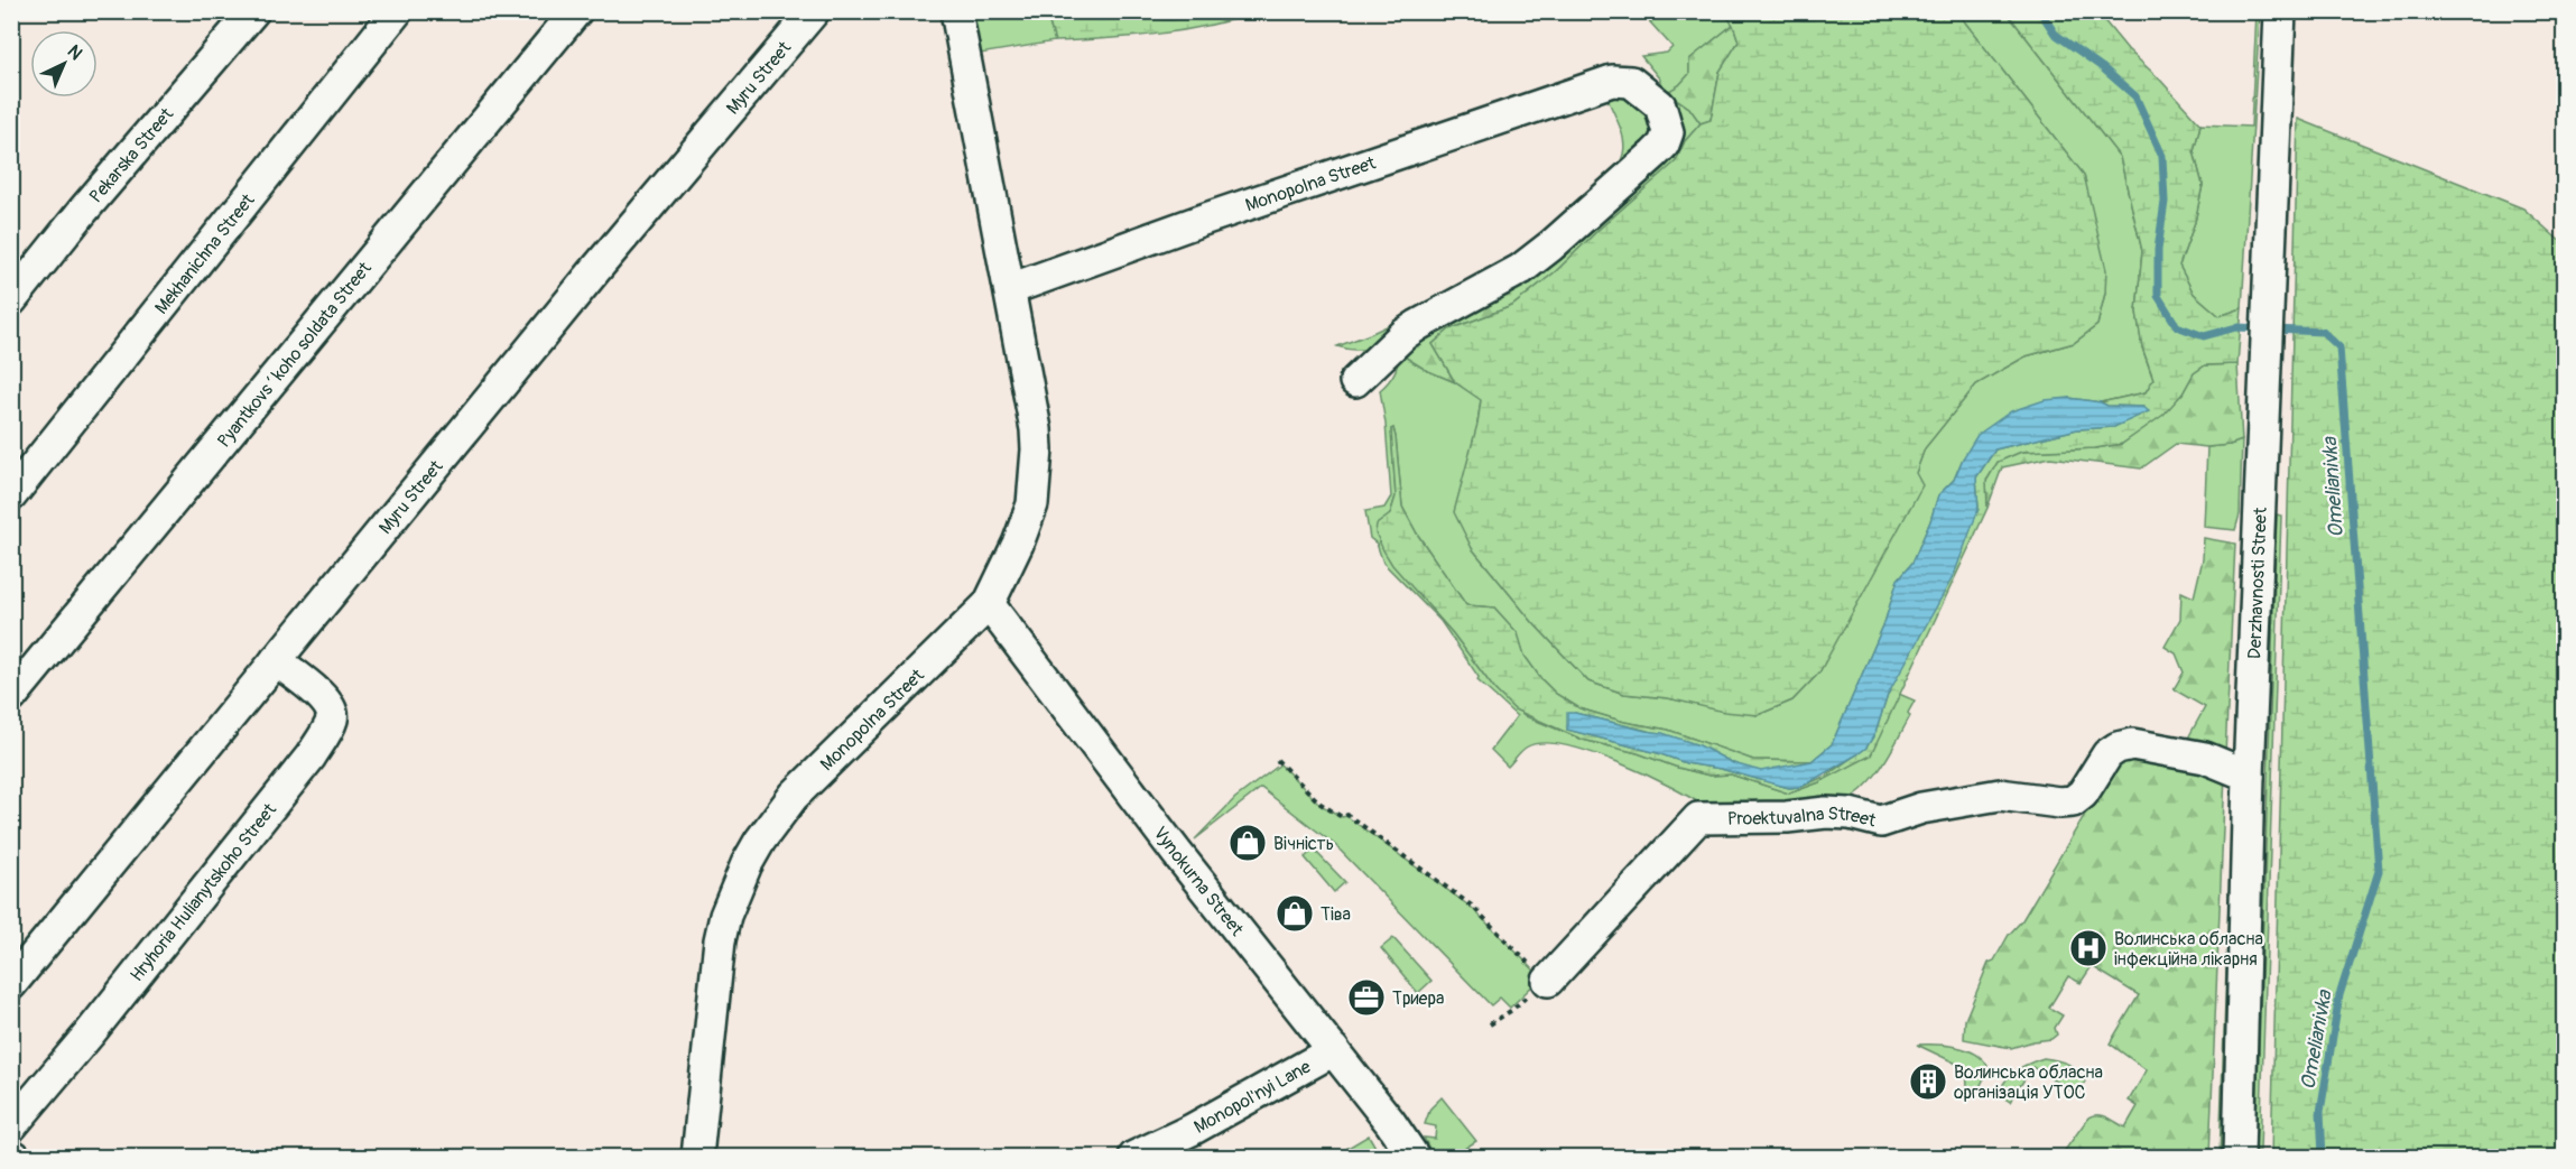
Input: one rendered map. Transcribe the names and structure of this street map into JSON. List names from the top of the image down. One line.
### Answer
{"streets":{"street":["Myru Street","Pekarska Street","Monopolna Street","Mekhanichna Street","Pyantkovsʹkoho soldata Street","Derzhavnosti Street","Proektuvalna Street","Vynokurna Street","Hryhoria Hulianytskoho Street","Monopol'nyi Lane"]},"crossings":[["Myru Street","Hryhoria Hulianytskoho Street"],["Monopolna Street","Vynokurna Street"],["Derzhavnosti Street","Proektuvalna Street"],["Vynokurna Street","Monopol'nyi Lane"]],"water":["Omelianivka"],"places":{"shop":["Вічність","Тіва"],"hospital":["Волинська обласна інфекційна лікарня"],"office":["Триера"],"building":["Волинська обласна організація УТОС"]},"north":"top right"}
